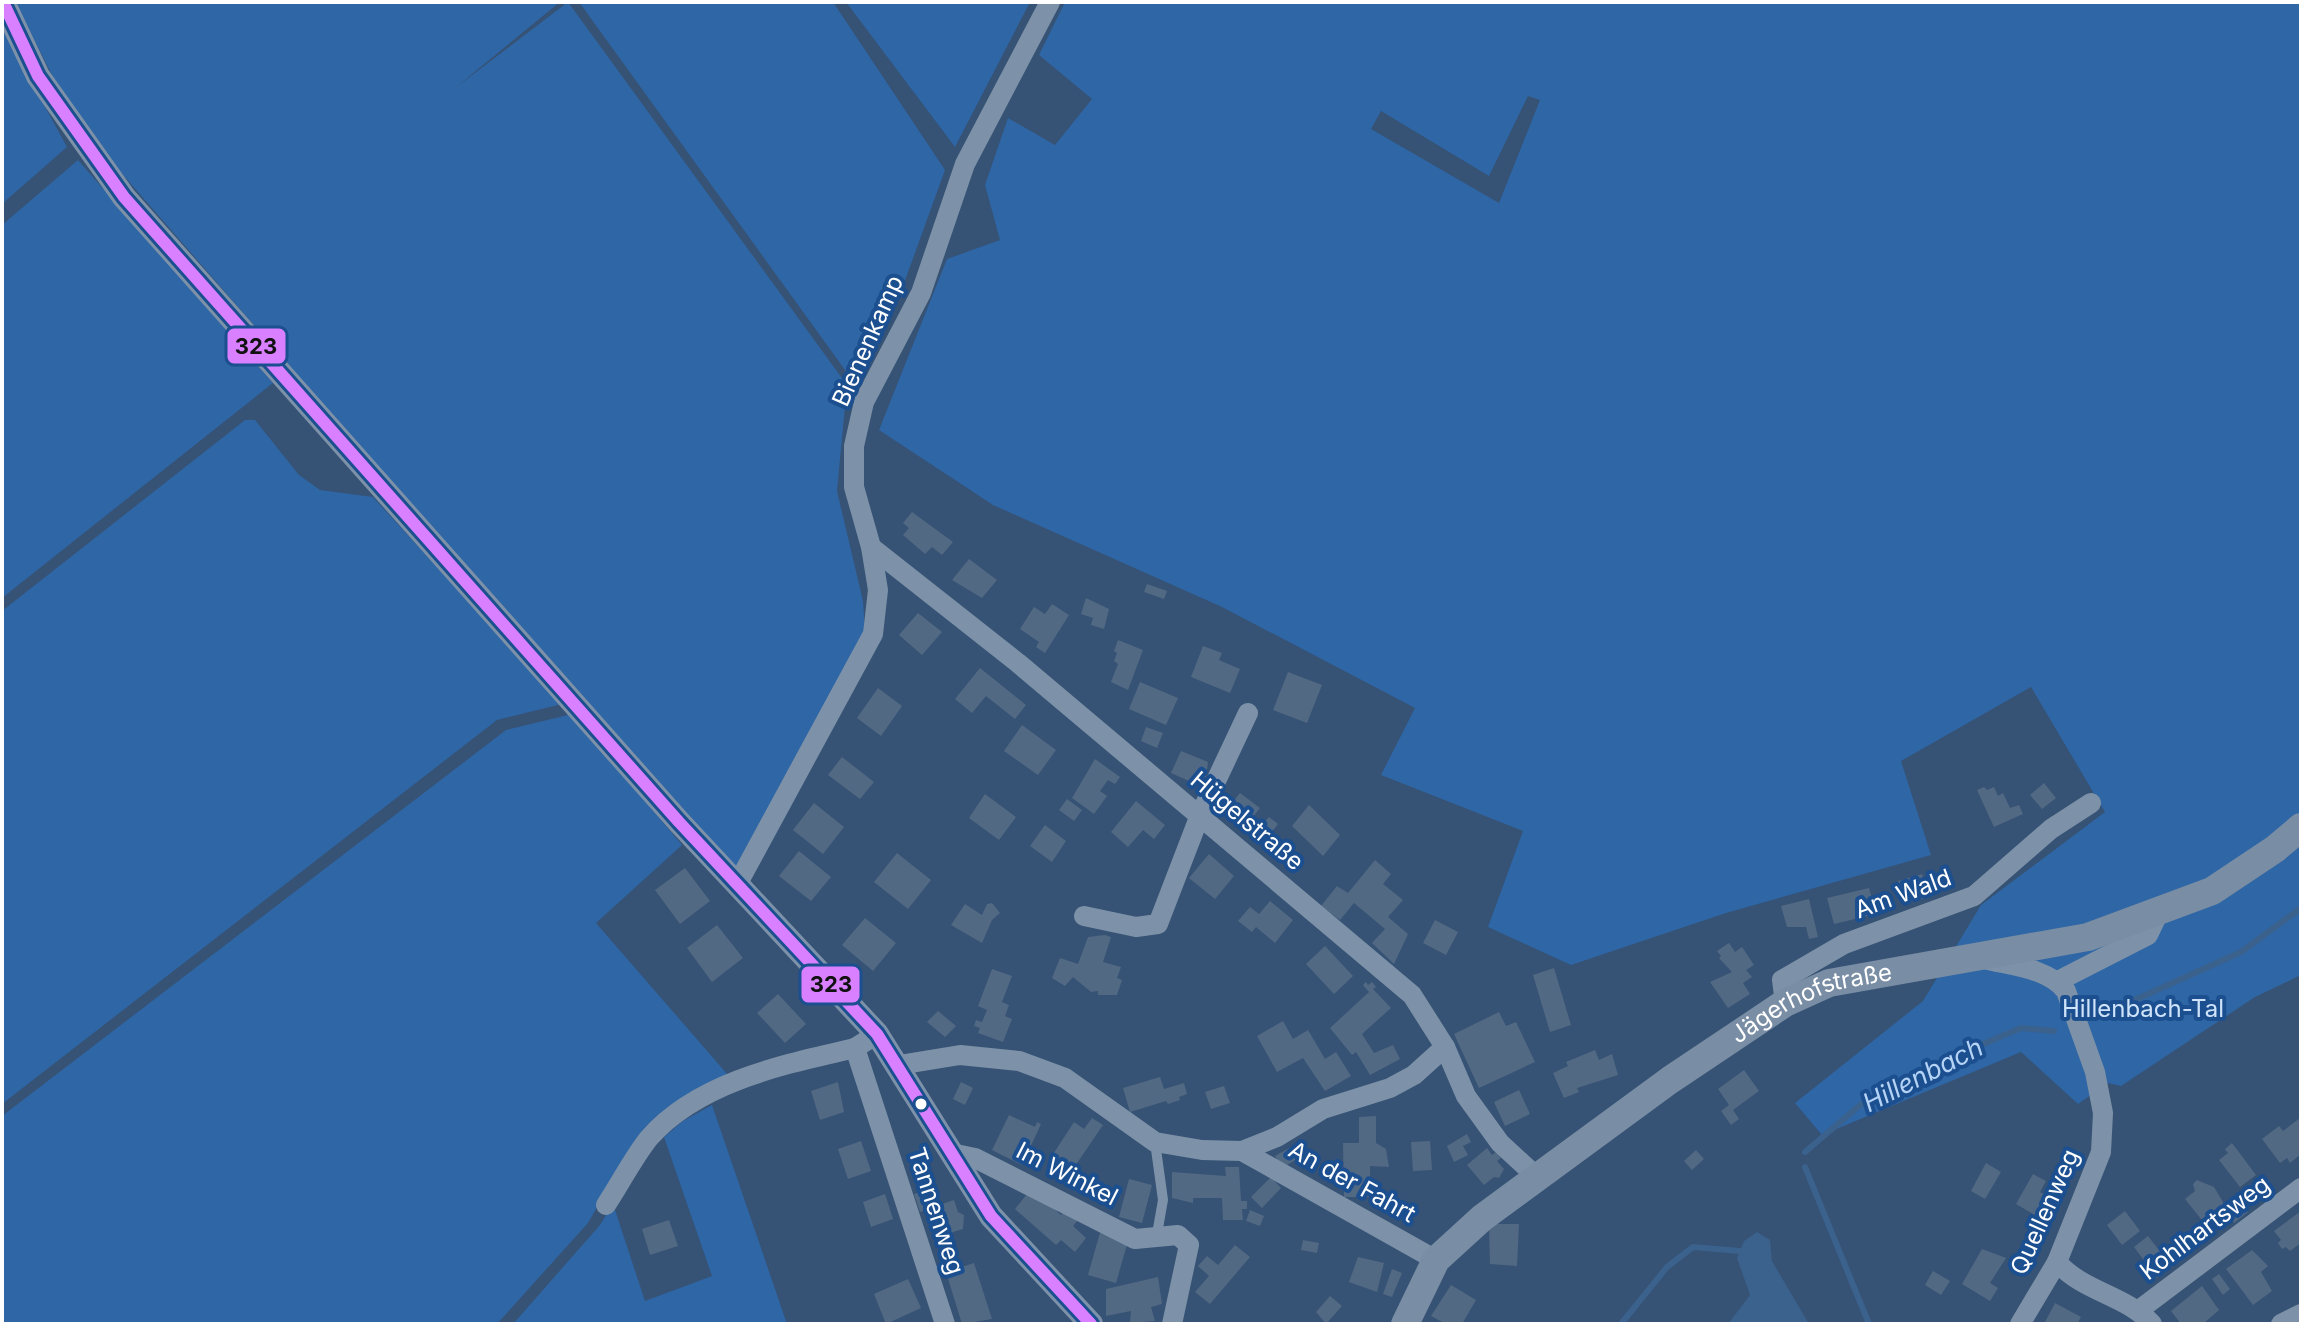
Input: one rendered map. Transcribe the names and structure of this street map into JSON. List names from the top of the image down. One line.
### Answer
{"streets":{"main road":["Jägerhofstraße"],"street":["Bienenkamp","Hügelstraße","Am Wald","Im Winkel","An der Fahrt","Tannenweg","Quellenweg","Kohlhartsweg"]},"crossings":[["Bienenkamp","Hügelstraße"],["Hügelstraße","Jägerhofstraße"],["Am Wald","Jägerhofstraße"],["Jägerhofstraße","An der Fahrt"]],"water":["Hillenbach"],"parks":["Hillenbach-Tal"],"lines":["transit line 323"]}
